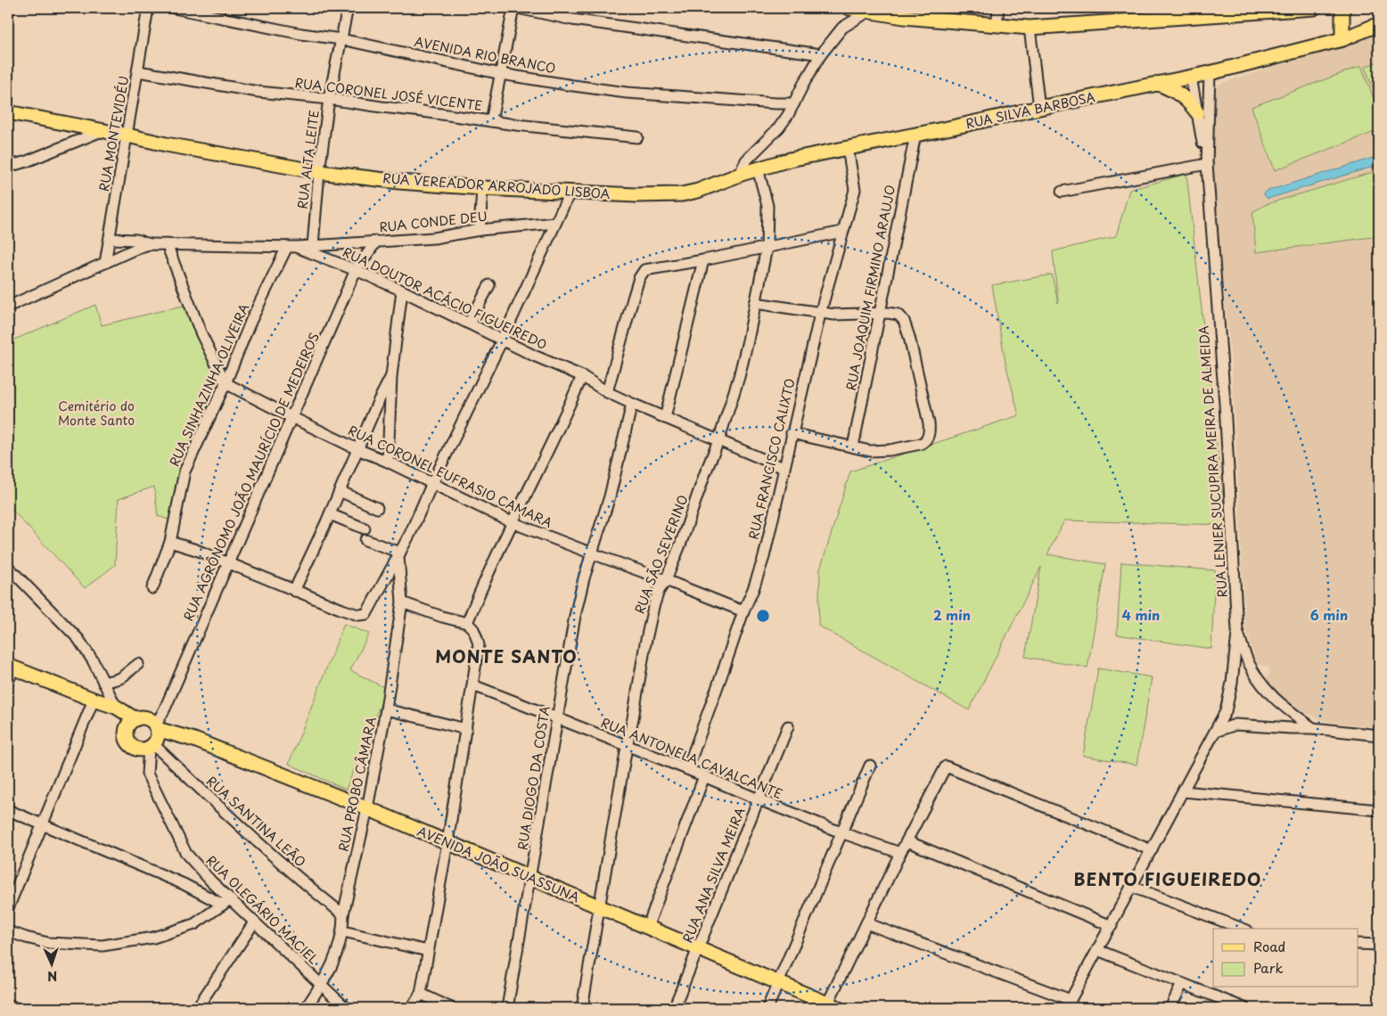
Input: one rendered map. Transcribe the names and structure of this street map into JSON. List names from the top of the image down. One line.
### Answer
{"streets":{"main road":["RUA SILVA BARBOSA","RUA VEREADOR ARROJADO LISBOA","AVENIDA JOÃO SUASSUNA"],"street":["AVENIDA RIO BRANCO","RUA CORONEL JOSÉ VICENTE","RUA MONTEVIDÉU","RUA ALTA LEITE","RUA CONDE DEU","RUA JOAQUIM FIRMINO ARAUJO","RUA DOUTOR ACÁCIO FIGUEIREDO","RUA SINHAZINHA OLIVEIRA","RUA FRANCISCO CALIXTO","RUA LENIER SUCUPIRA MEIRA DE ALMEIDA","RUA AGRÔNOMO JOÃO MAURÍCIO DE MEDEIROS","RUA CORONEL EUFRASIO CAMARA","RUA SÃO SEVERINO","RUA ANTONELA CAVALCANTE","RUA DIOGO DA COSTA","RUA PROBO CÂMARA","RUA SANTINA LEÃO","RUA ANA SILVA MEIRA","RUA OLEGÁRIO MACIEL"]},"crossings":[["AVENIDA RIO BRANCO","RUA ALTA LEITE"],["RUA CORONEL JOSÉ VICENTE","RUA MONTEVIDÉU"],["RUA CORONEL JOSÉ VICENTE","RUA ALTA LEITE"],["RUA SILVA BARBOSA","RUA VEREADOR ARROJADO LISBOA"],["RUA SILVA BARBOSA","RUA JOAQUIM FIRMINO ARAUJO"],["RUA SILVA BARBOSA","RUA FRANCISCO CALIXTO"],["RUA SILVA BARBOSA","RUA LENIER SUCUPIRA MEIRA DE ALMEIDA"],["RUA SILVA BARBOSA","RUA SÃO SEVERINO"],["RUA MONTEVIDÉU","RUA VEREADOR ARROJADO LISBOA"],["RUA MONTEVIDÉU","RUA DOUTOR ACÁCIO FIGUEIREDO"],["RUA ALTA LEITE","RUA VEREADOR ARROJADO LISBOA"],["RUA ALTA LEITE","RUA CONDE DEU"],["RUA CONDE DEU","RUA AGRÔNOMO JOÃO MAURÍCIO DE MEDEIROS"],["RUA DOUTOR ACÁCIO FIGUEIREDO","RUA SINHAZINHA OLIVEIRA"],["RUA DOUTOR ACÁCIO FIGUEIREDO","RUA FRANCISCO CALIXTO"],["RUA DOUTOR ACÁCIO FIGUEIREDO","RUA AGRÔNOMO JOÃO MAURÍCIO DE MEDEIROS"],["RUA DOUTOR ACÁCIO FIGUEIREDO","RUA SÃO SEVERINO"],["RUA DOUTOR ACÁCIO FIGUEIREDO","RUA DIOGO DA COSTA"],["RUA SINHAZINHA OLIVEIRA","RUA CORONEL EUFRASIO CAMARA"],["RUA FRANCISCO CALIXTO","RUA CORONEL EUFRASIO CAMARA"],["RUA FRANCISCO CALIXTO","RUA ANTONELA CAVALCANTE"],["RUA AGRÔNOMO JOÃO MAURÍCIO DE MEDEIROS","RUA CORONEL EUFRASIO CAMARA"],["RUA AGRÔNOMO JOÃO MAURÍCIO DE MEDEIROS","RUA SANTINA LEÃO"],["RUA AGRÔNOMO JOÃO MAURÍCIO DE MEDEIROS","AVENIDA JOÃO SUASSUNA"],["RUA AGRÔNOMO JOÃO MAURÍCIO DE MEDEIROS","RUA OLEGÁRIO MACIEL"],["RUA CORONEL EUFRASIO CAMARA","RUA SÃO SEVERINO"],["RUA CORONEL EUFRASIO CAMARA","RUA DIOGO DA COSTA"],["RUA SÃO SEVERINO","RUA ANTONELA CAVALCANTE"],["RUA SÃO SEVERINO","AVENIDA JOÃO SUASSUNA"],["RUA ANTONELA CAVALCANTE","RUA DIOGO DA COSTA"],["RUA ANTONELA CAVALCANTE","RUA ANA SILVA MEIRA"],["RUA DIOGO DA COSTA","AVENIDA JOÃO SUASSUNA"],["RUA PROBO CÂMARA","RUA SANTINA LEÃO"],["RUA PROBO CÂMARA","AVENIDA JOÃO SUASSUNA"],["RUA PROBO CÂMARA","RUA OLEGÁRIO MACIEL"],["RUA SANTINA LEÃO","AVENIDA JOÃO SUASSUNA"],["RUA SANTINA LEÃO","RUA OLEGÁRIO MACIEL"],["AVENIDA JOÃO SUASSUNA","RUA ANA SILVA MEIRA"],["AVENIDA JOÃO SUASSUNA","RUA OLEGÁRIO MACIEL"]],"districts":["MONTE SANTO","BENTO FIGUEIREDO"],"parks":["Cemitério do Monte Santo"],"legend":["Road","Park"],"north":"bottom","rings":["2 min","4 min","6 min"]}
